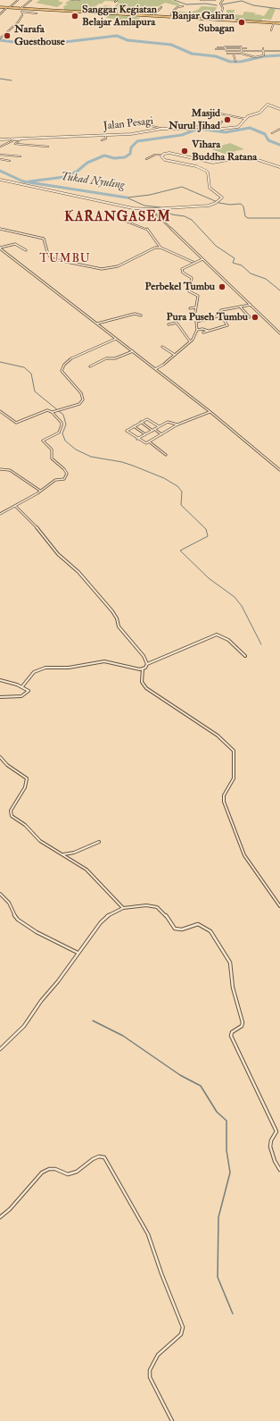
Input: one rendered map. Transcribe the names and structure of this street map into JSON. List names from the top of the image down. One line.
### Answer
{"streets":{"street":["Jalan Pesagi"]},"districts":["KARANGASEM","TUMBU"],"water":["Tukad Nyuling"],"places":["Sanggar Kegiatan Belajar Amlapura","Banjar Galiran Subagan","Narafa Guesthouse","Masjid Nurul Jihad","Vihara Buddha Ratana","Perbekel Tumbu","Pura Puseh Tumbu"]}
